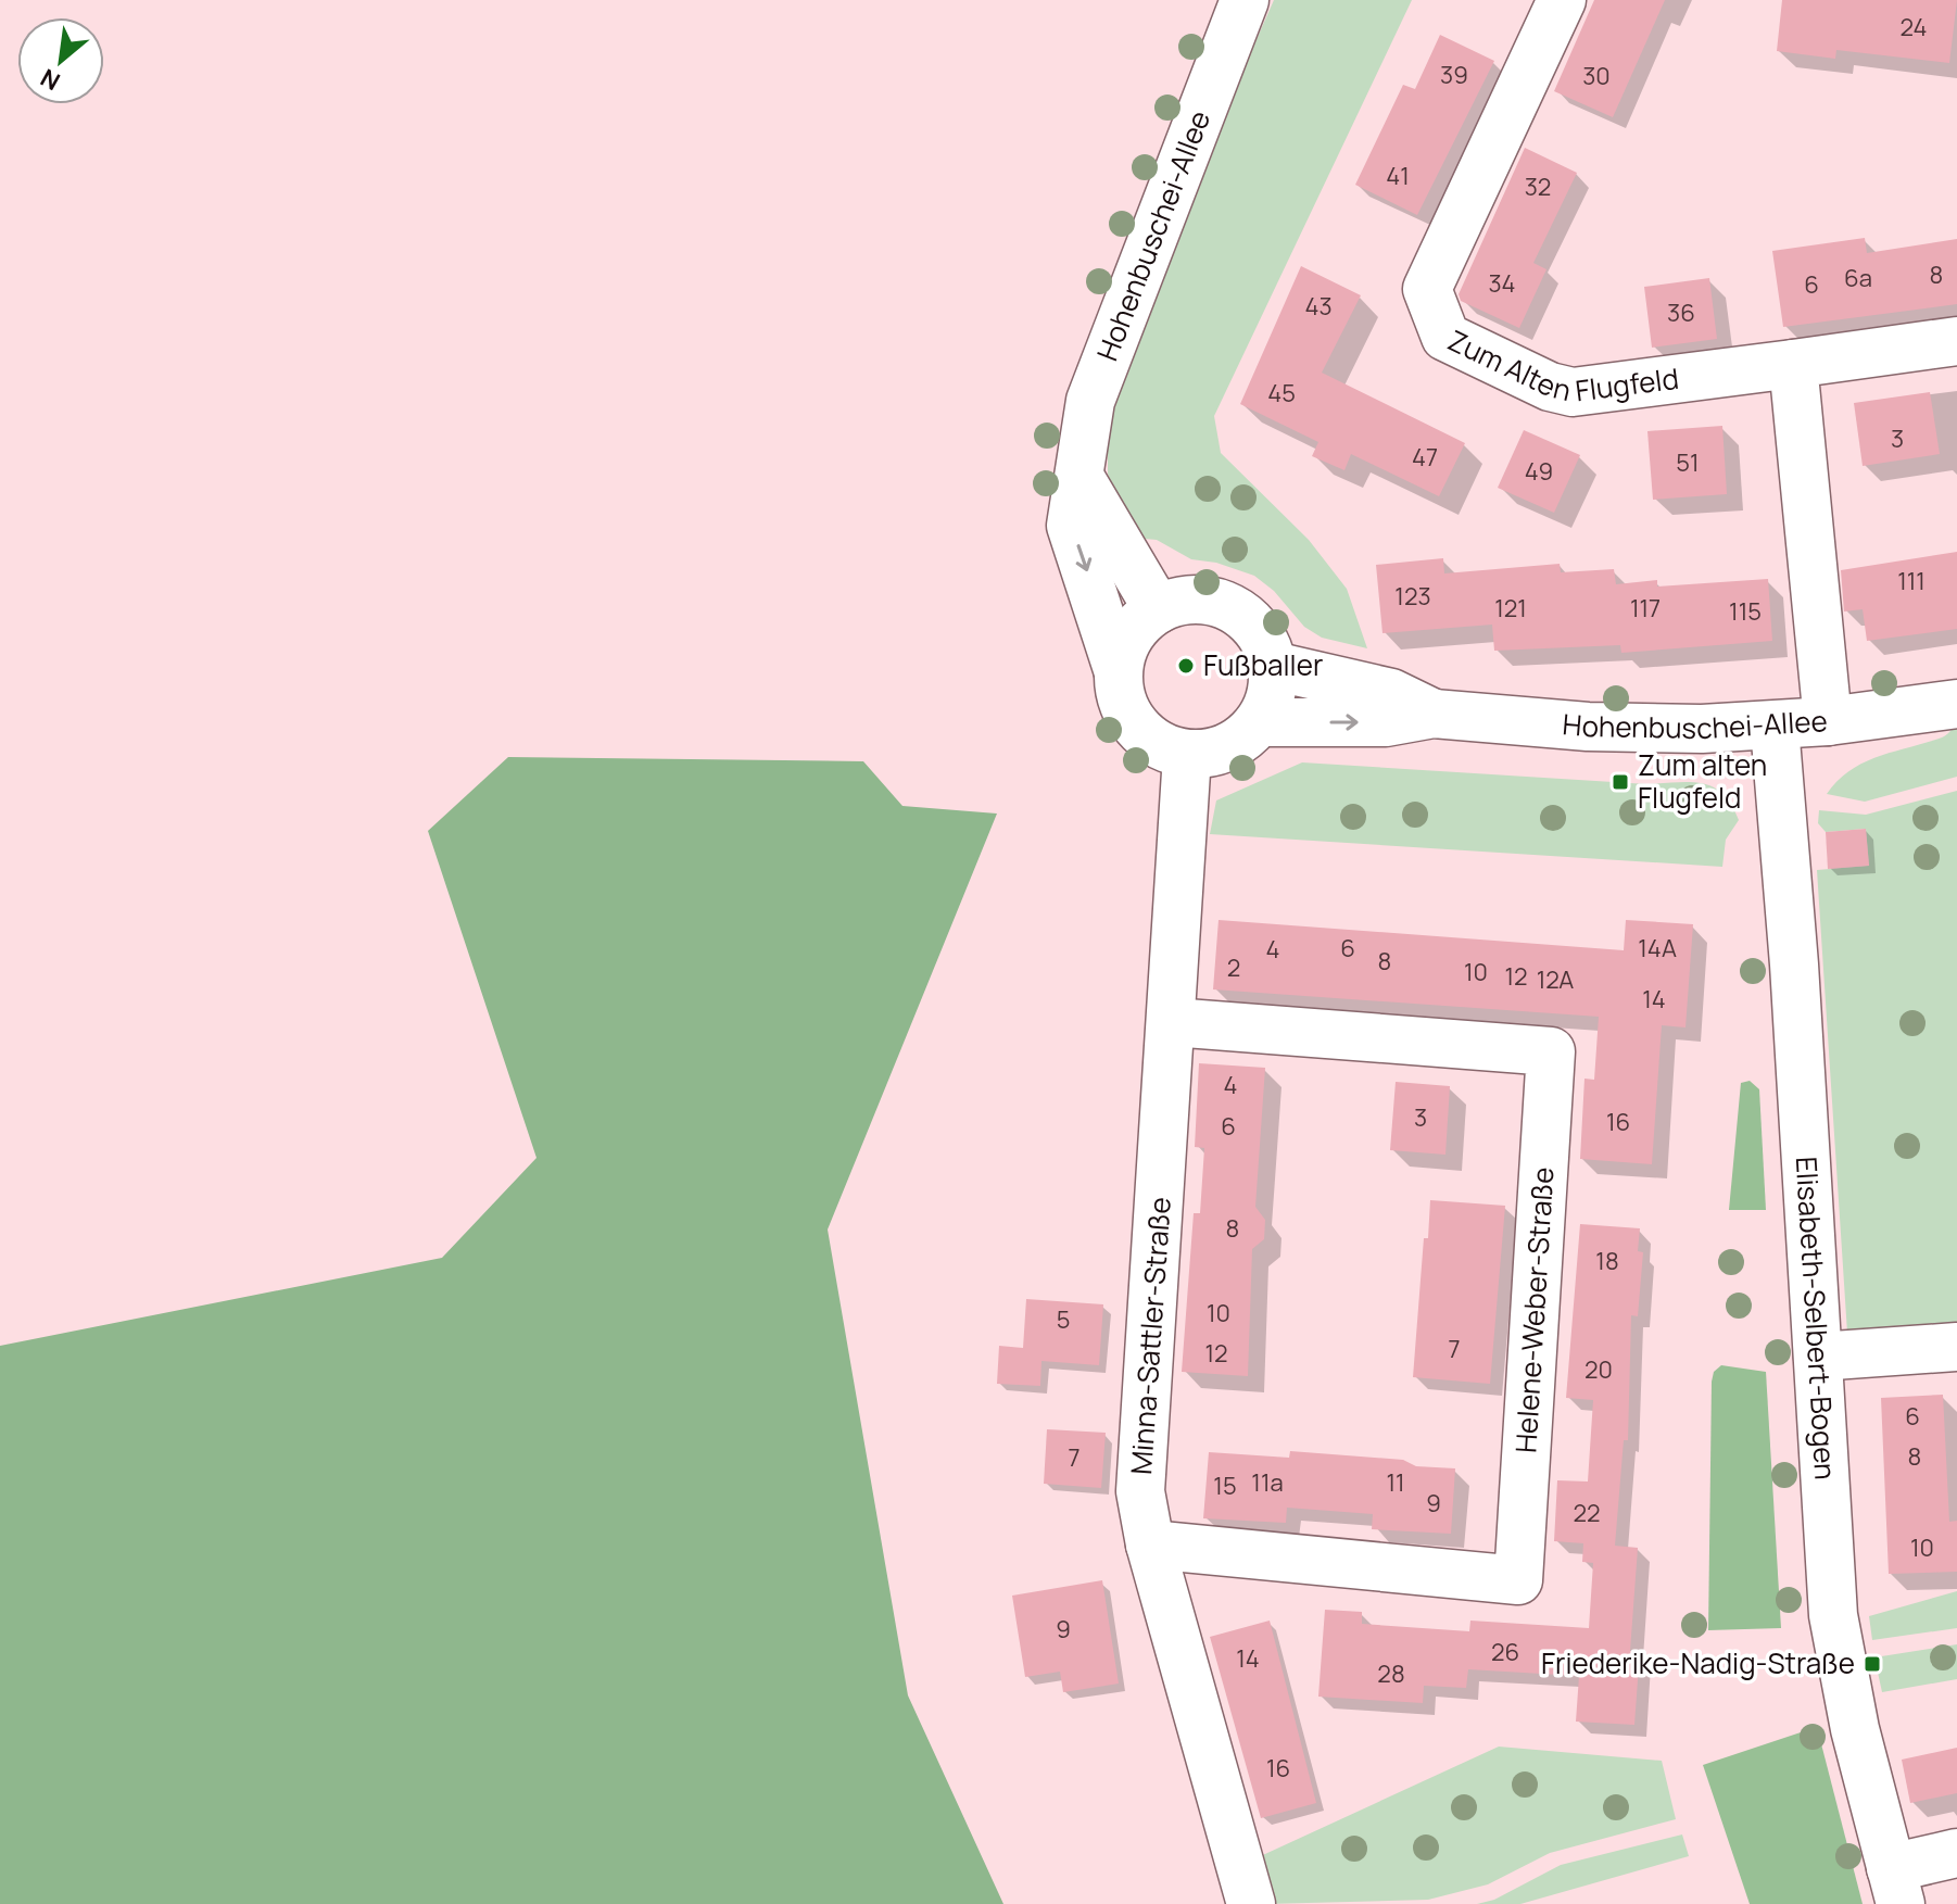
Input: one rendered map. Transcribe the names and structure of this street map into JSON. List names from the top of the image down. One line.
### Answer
{"streets":{"street":["Hohenbuschei-Allee","Zum Alten Flugfeld","Helene-Weber-Straße","Elisabeth-Selbert-Bogen","Minna-Sattler-Straße"]},"crossings":[["Hohenbuschei-Allee","Elisabeth-Selbert-Bogen"],["Hohenbuschei-Allee","Minna-Sattler-Straße"],["Helene-Weber-Straße","Minna-Sattler-Straße"]],"places":{"other":["Fußballer"],"transit":["Zum alten Flugfeld","Friederike-Nadig-Straße"]},"house_numbers":["24","39","30","41","32","8","6a","34","6","43","36","45","3","47","51","49","111","123","121","117","115","6","14A","4","8","2","10","12","12A","14","4","3","16","6","8","18","10","5","7","12","20","6","8","7","11a","11","15","9","22","10","9","26","14","28","16"],"north":"bottom left"}
